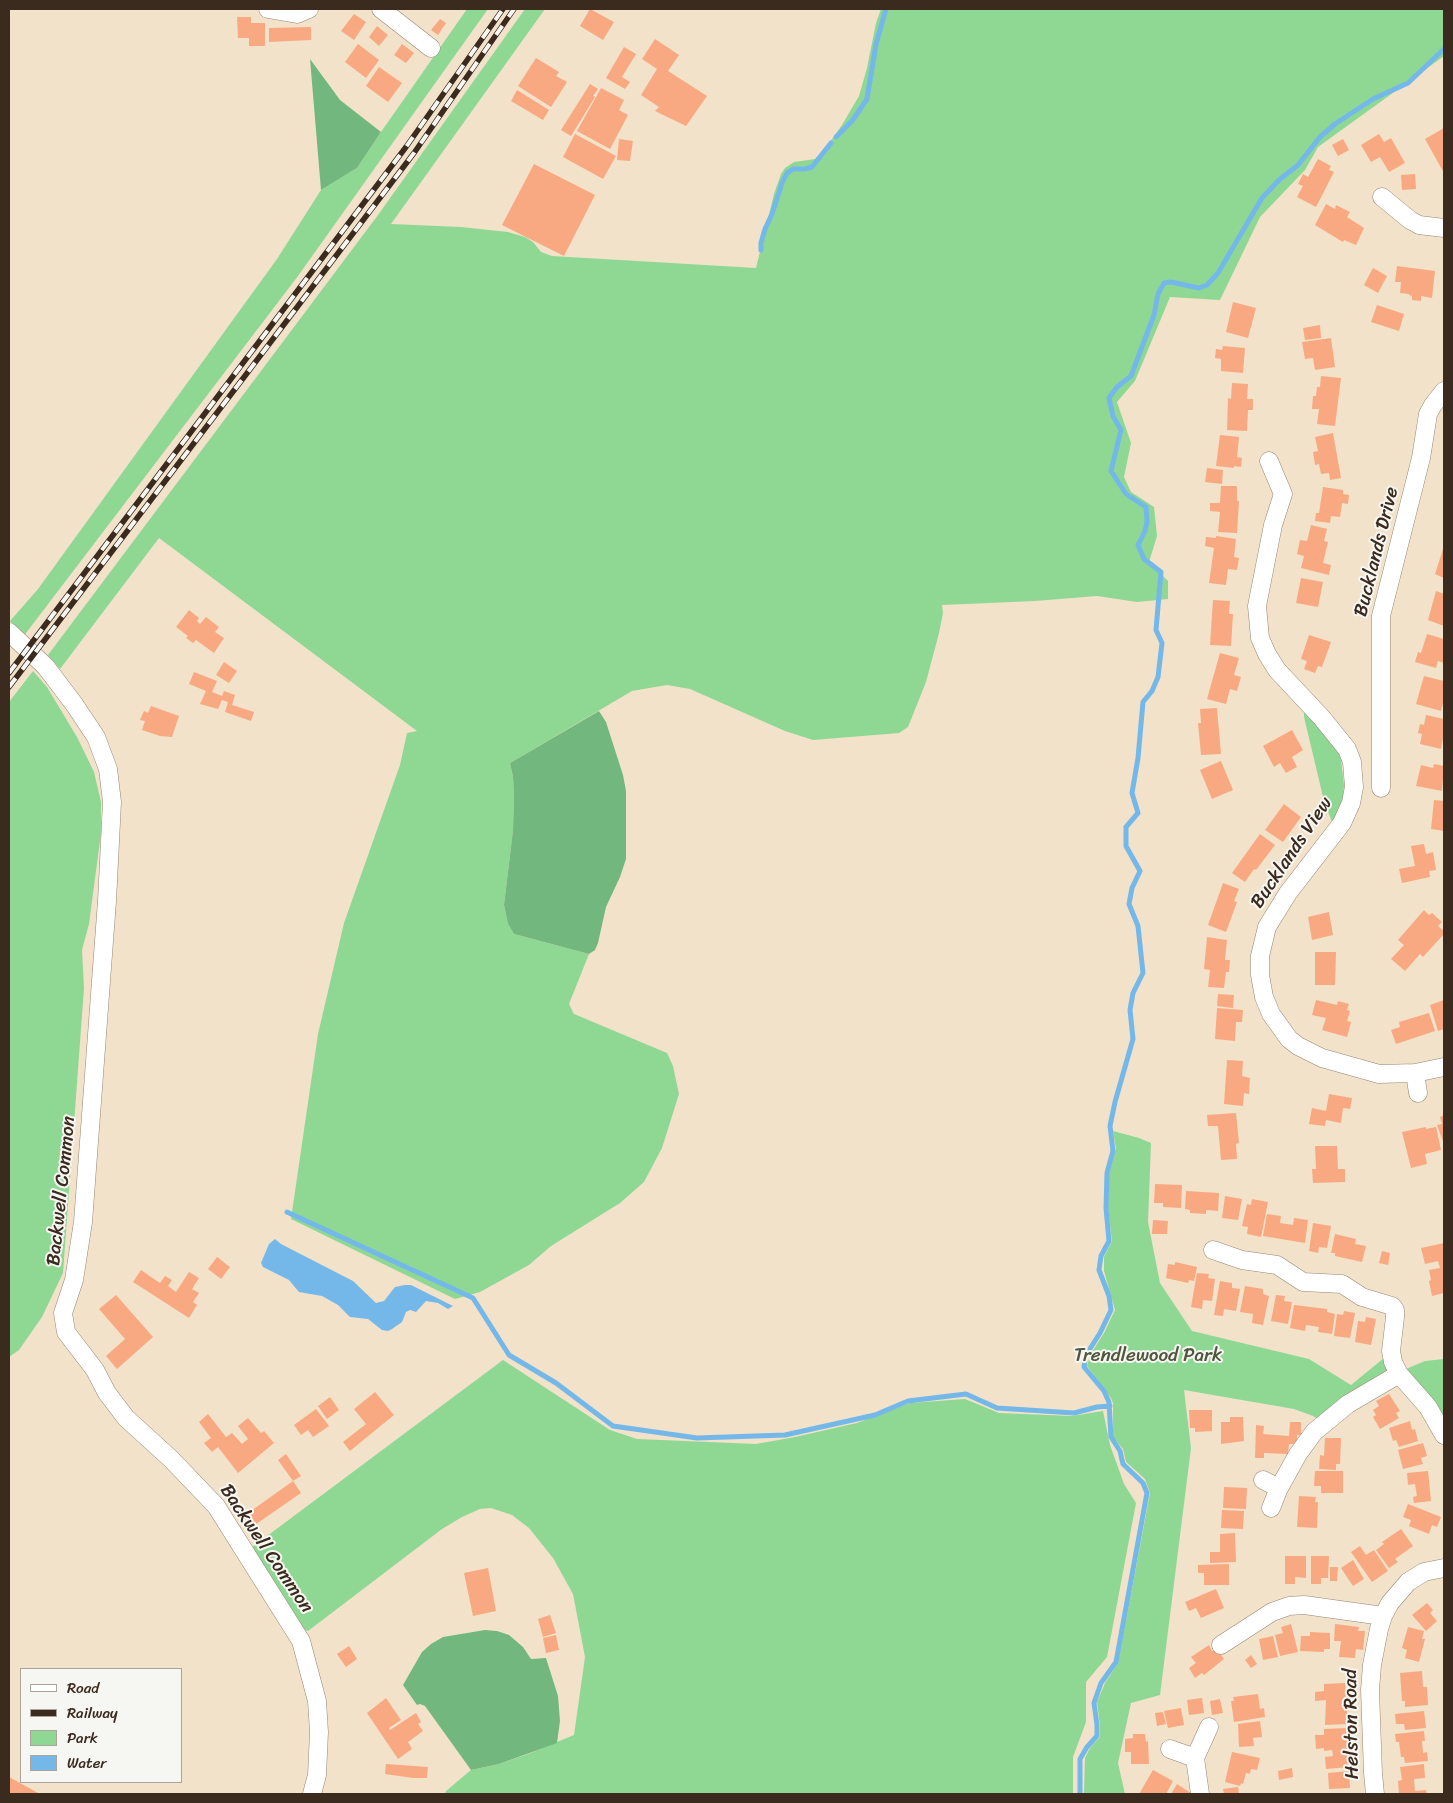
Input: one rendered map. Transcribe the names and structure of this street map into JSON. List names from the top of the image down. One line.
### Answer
{"streets":{"street":["Bucklands Drive","Bucklands View","Backwell Common","Helston Road"]},"parks":["Trendlewood Park"],"legend":["Road","Railway","Park","Water"]}
